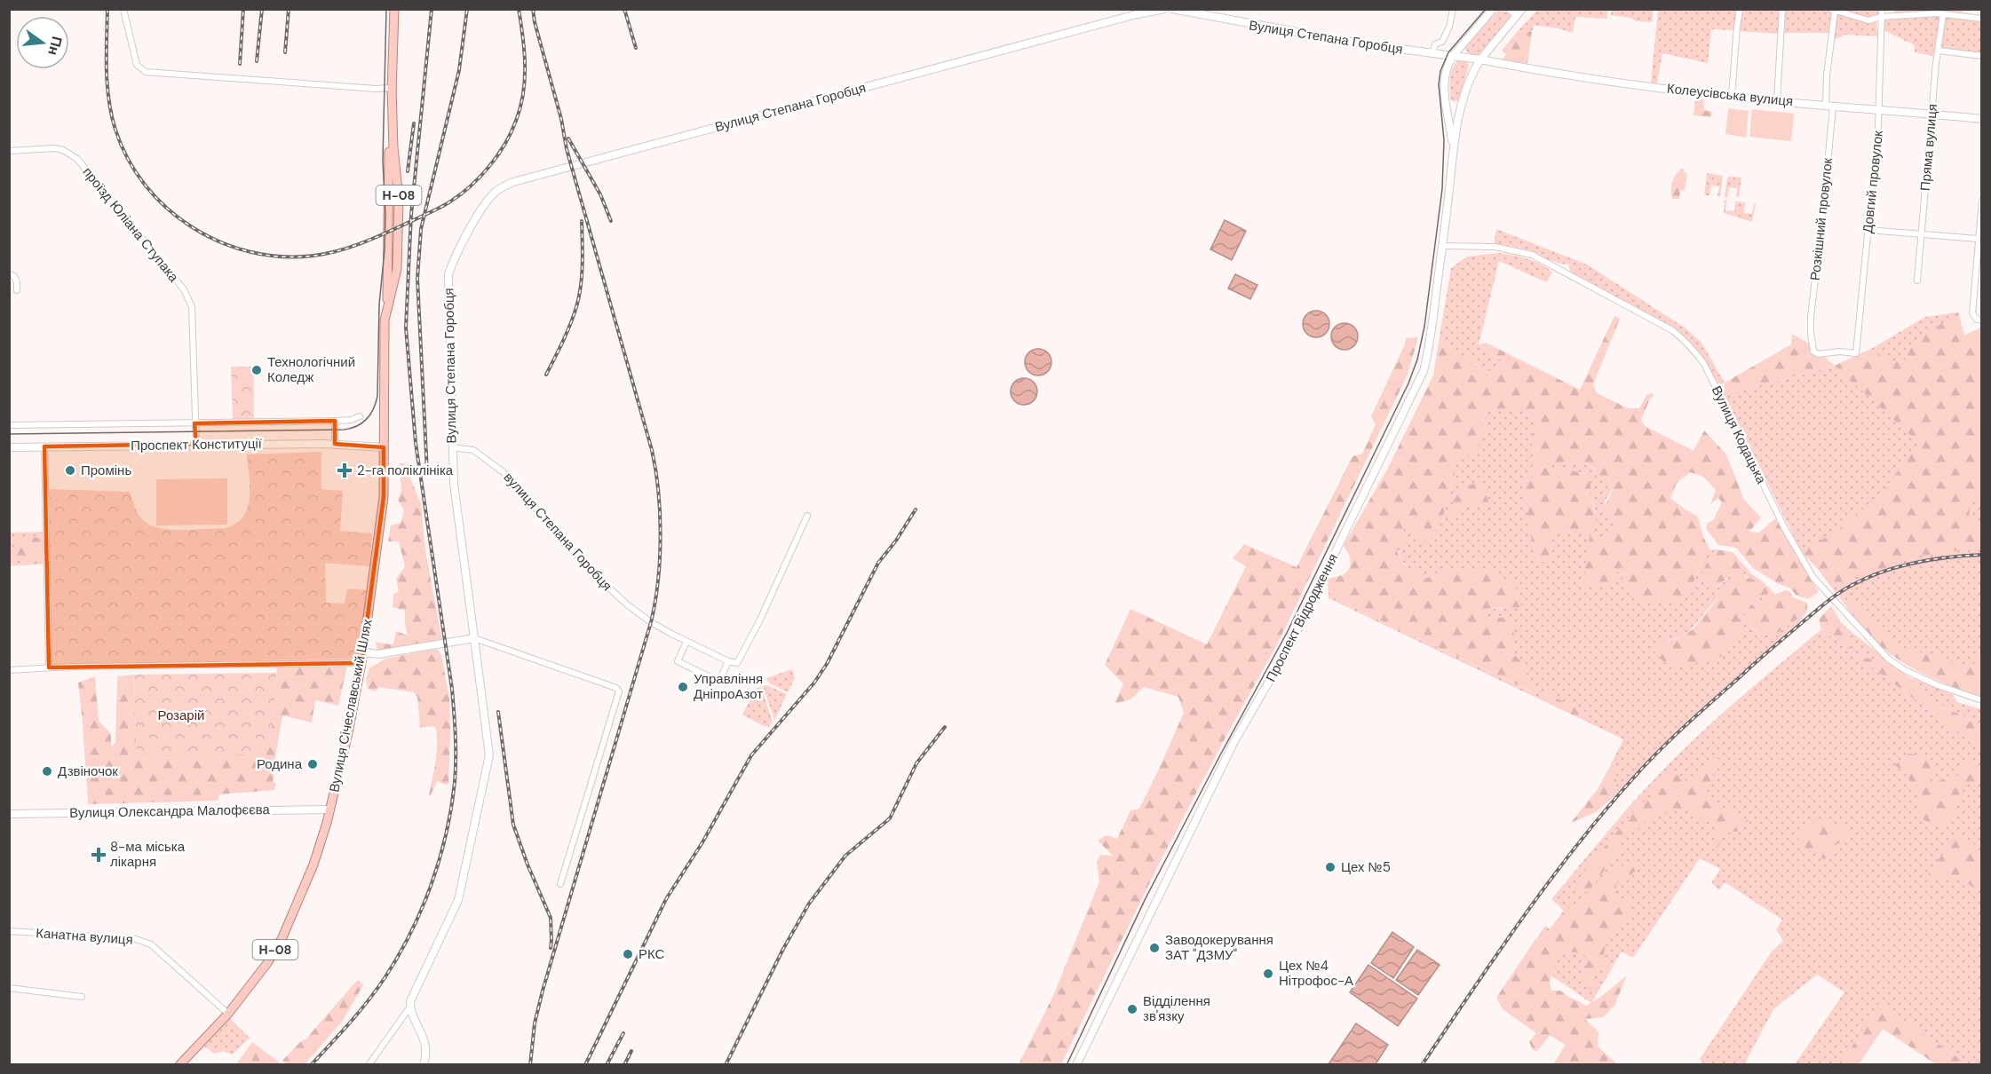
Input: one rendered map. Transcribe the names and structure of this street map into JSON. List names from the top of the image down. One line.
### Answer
{"streets":{"main road":["Вулиця Степана Горобця","Н-08","Проспект Відродження","Вулиця Січеславський Шлях"],"street":["Колеусівська вулиця","Пряма вулиця","Довгий провулок","Розкішний провулок","проїзд Юліана Ступака","Вулиця Кодацька","Проспект Конституції","вулиця Степана Горобця","Вулиця Олександра Малофєєва","Канатна вулиця"]},"crossings":[["Вулиця Степана Горобця","Колеусівська вулиця"],["Вулиця Степана Горобця","вулиця Степана Горобця"],["Вулиця Степана Горобця","Проспект Відродження"],["Колеусівська вулиця","Пряма вулиця"],["Колеусівська вулиця","Довгий провулок"],["Колеусівська вулиця","Розкішний провулок"],["Колеусівська вулиця","Проспект Відродження"],["Довгий провулок","Розкішний провулок"],["проїзд Юліана Ступака","Проспект Конституції"],["Вулиця Кодацька","Проспект Відродження"],["Проспект Конституції","Вулиця Січеславський Шлях"],["Вулиця Січеславський Шлях","Вулиця Олександра Малофєєва"],["Вулиця Січеславський Шлях","Канатна вулиця"]],"parks":["Розарій"],"places":{"other":["Технологічний Коледж","Промінь","Управління ДніпроАзот","Родина","Дзвіночок","Цех №5","Заводокерування ЗАТ \"ДЗМУ\"","РКС","Цех №4 Нітрофос-А","Відділення зв'язку"],"health":["2-га поліклініка","8-ма міська лікарня"]},"north":"right"}
